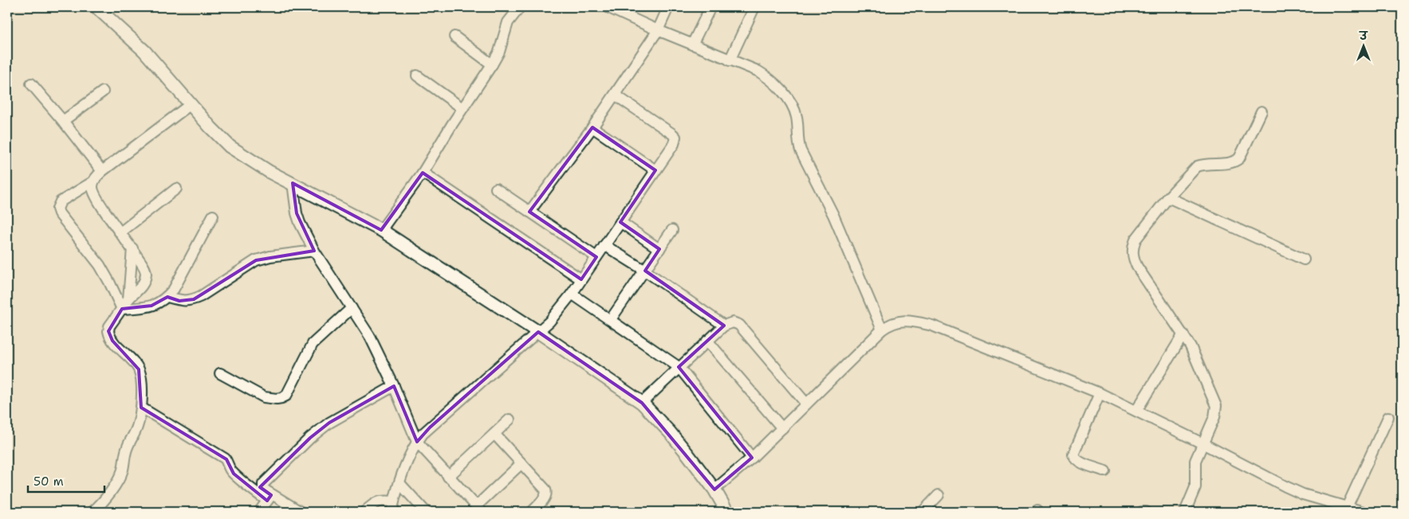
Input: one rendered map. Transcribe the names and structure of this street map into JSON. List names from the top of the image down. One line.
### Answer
{"scale_bar":"50 m","north":"top"}
